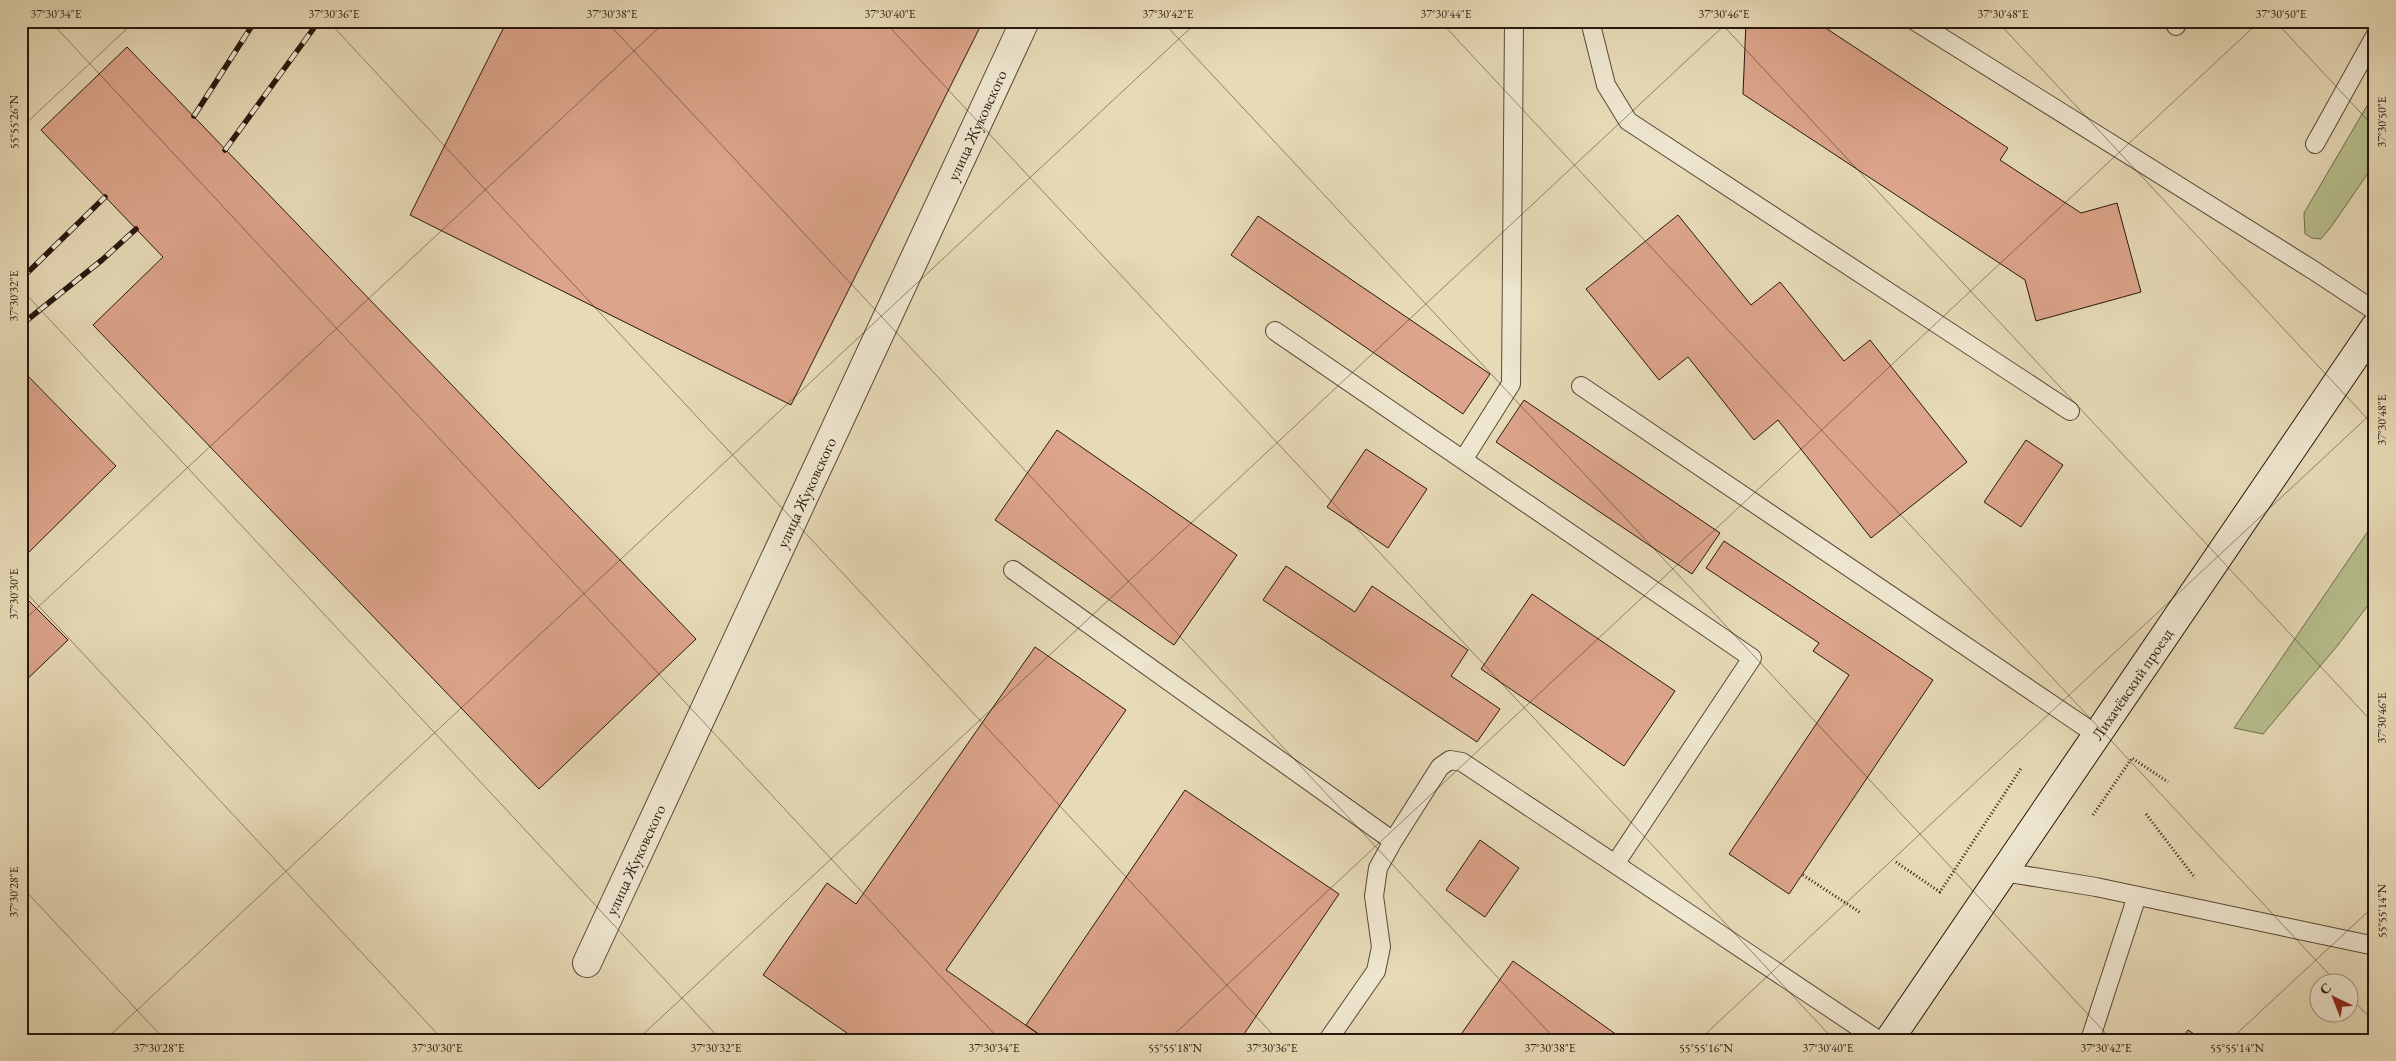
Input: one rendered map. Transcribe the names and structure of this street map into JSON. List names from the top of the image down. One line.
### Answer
{"streets":{"street":["улица Жуковского","Лихачёвский проезд"]},"north":"top left","coordinates":["37°30'34\"E","37°30'36\"E","37°30'38\"E","37°30'40\"E","37°30'42\"E","37°30'44\"E","37°30'46\"E","37°30'48\"E","37°30'50\"E","55°55'26\"N","37°30'32\"E","37°30'30\"E","37°30'28\"E","55°55'14\"N","55°55'18\"N","55°55'16\"N"]}
